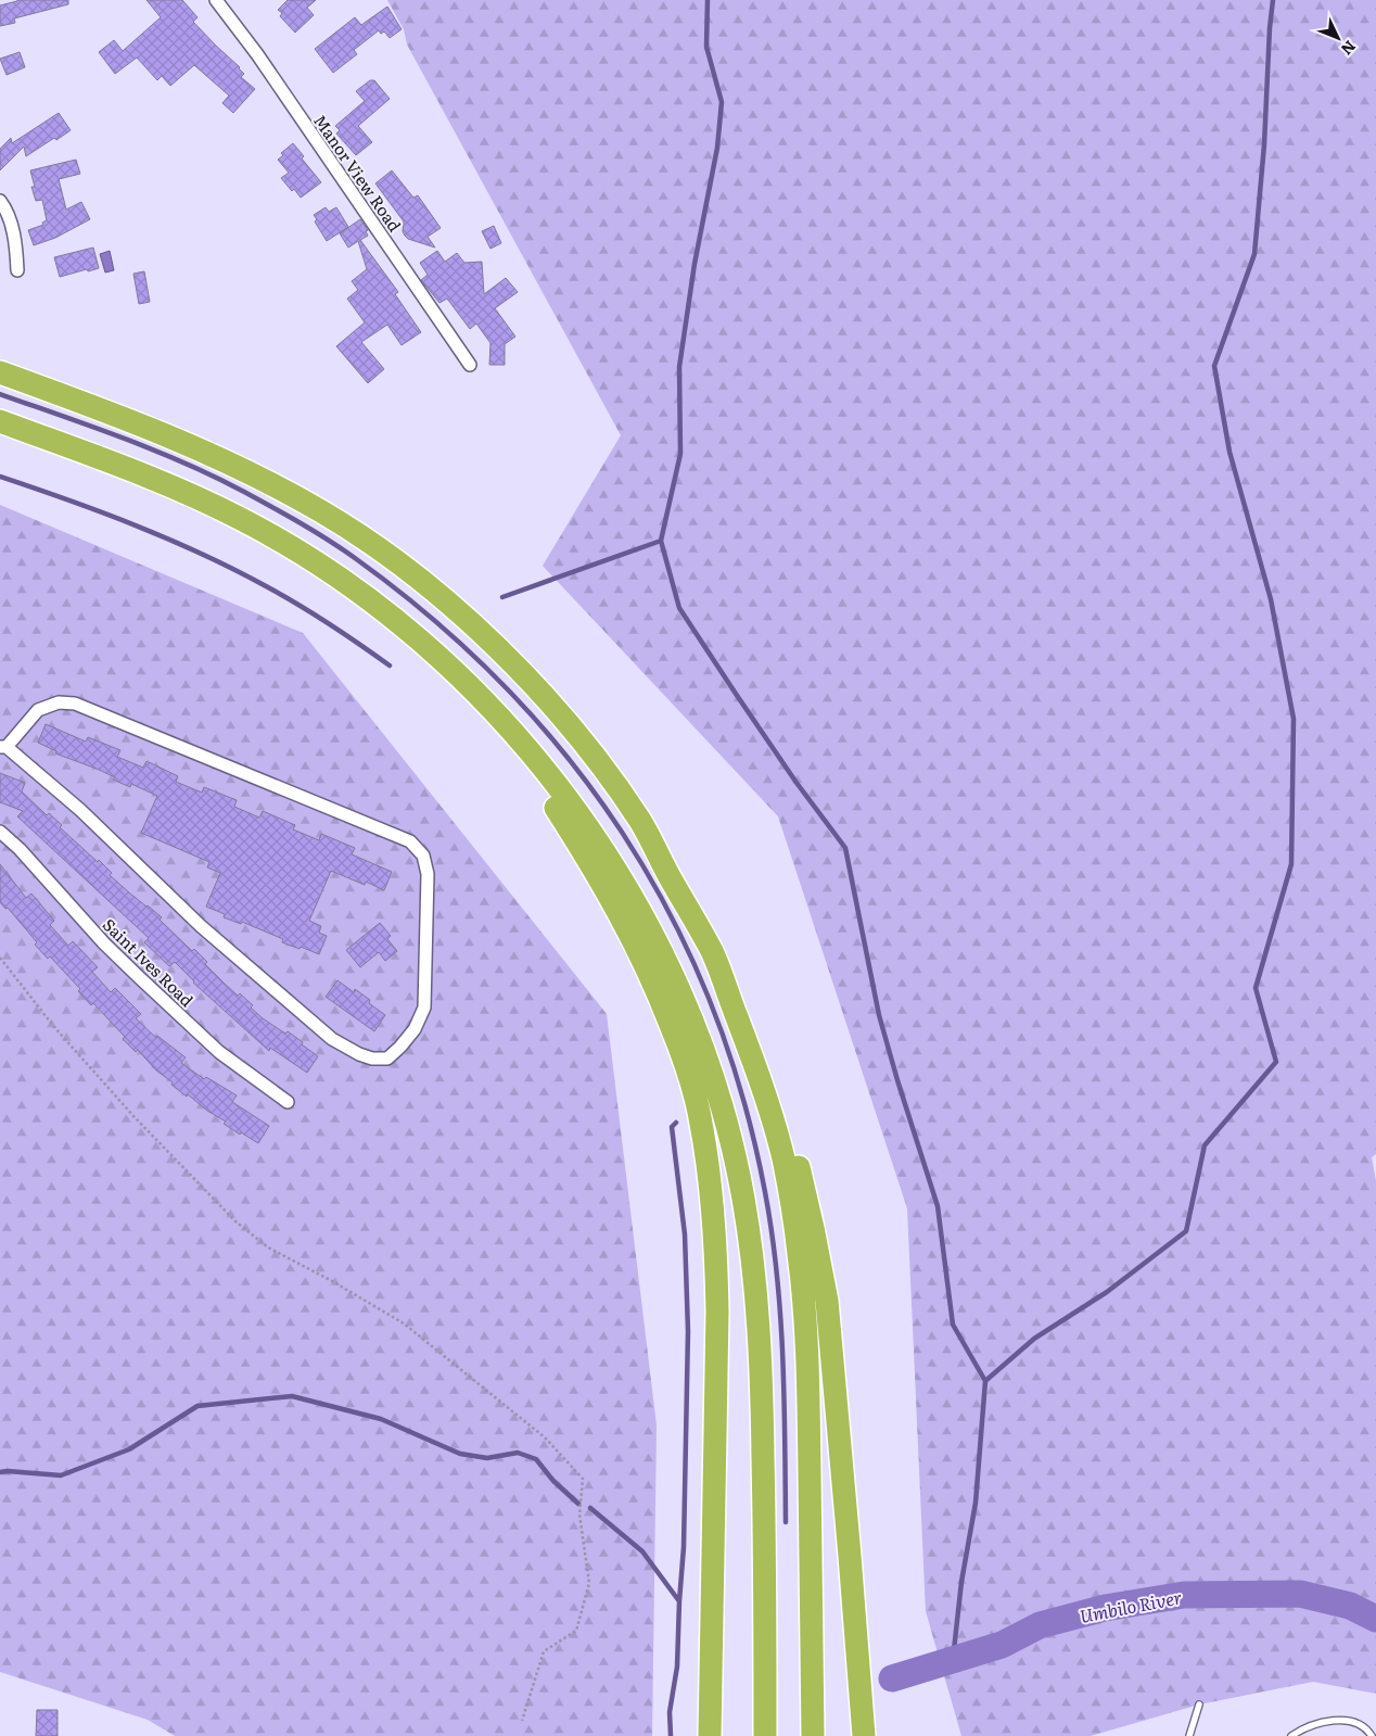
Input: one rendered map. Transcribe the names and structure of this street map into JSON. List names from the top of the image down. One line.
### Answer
{"streets":{"street":["Manor View Road","Saint Ives Road"]},"water":["Umbilo River"],"north":"bottom right"}
